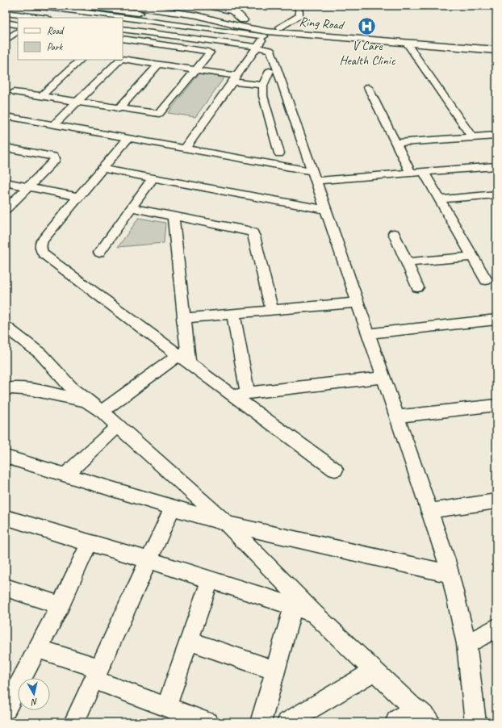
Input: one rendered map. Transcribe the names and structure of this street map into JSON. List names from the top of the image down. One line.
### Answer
{"streets":{"street":["Ring Road"]},"places":{"hospital":["V Care Health Clinic"]},"legend":["Road","Park"],"north":"bottom"}
